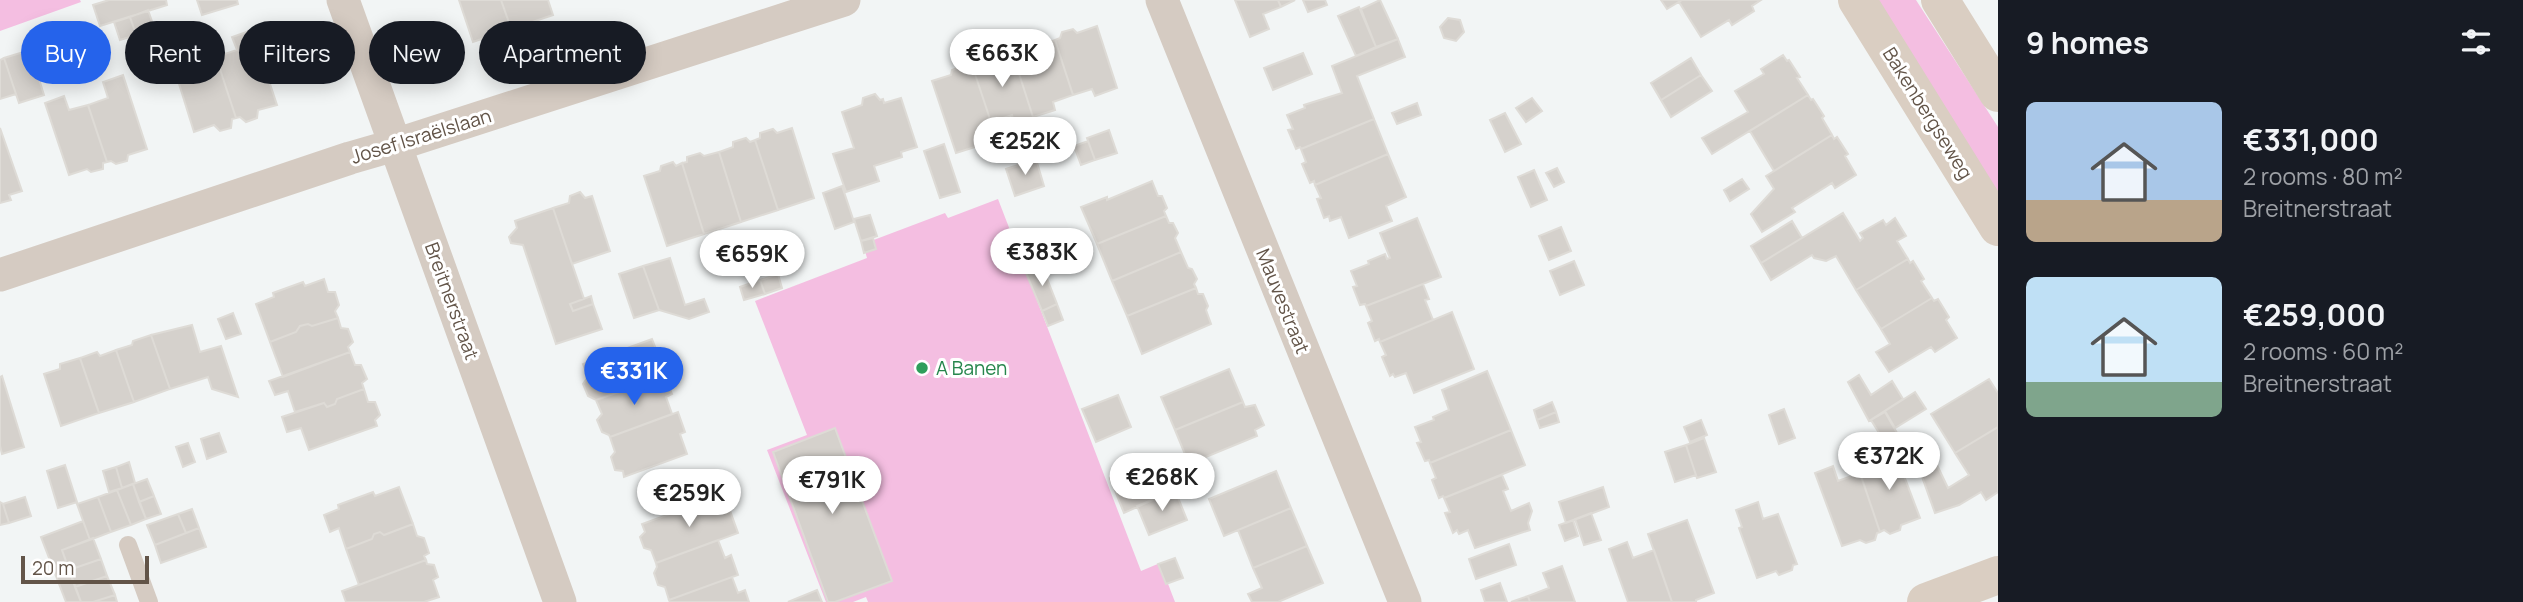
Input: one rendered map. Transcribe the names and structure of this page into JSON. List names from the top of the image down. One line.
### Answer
{"streets":{"street":["Bakenbergseweg","Josef Israëlslaan","Breitnerstraat","Mauvestraat"]},"crossings":[["Josef Israëlslaan","Breitnerstraat"]],"places":["A Banen"],"scale_bar":"20 m","page":{"heading":"9 homes","chip":["Buy","Rent","Filters","New","Apartment"],"price":["€663K","€252K","€383K","€659K","€331K","€372K","€268K","€791K","€259K"],"list":[{"name":"€331,000","note":"2 rooms · 80 m² · Breitnerstraat"},{"name":"€259,000","note":"2 rooms · 60 m² · Breitnerstraat"}],"scale":"20 m"}}
